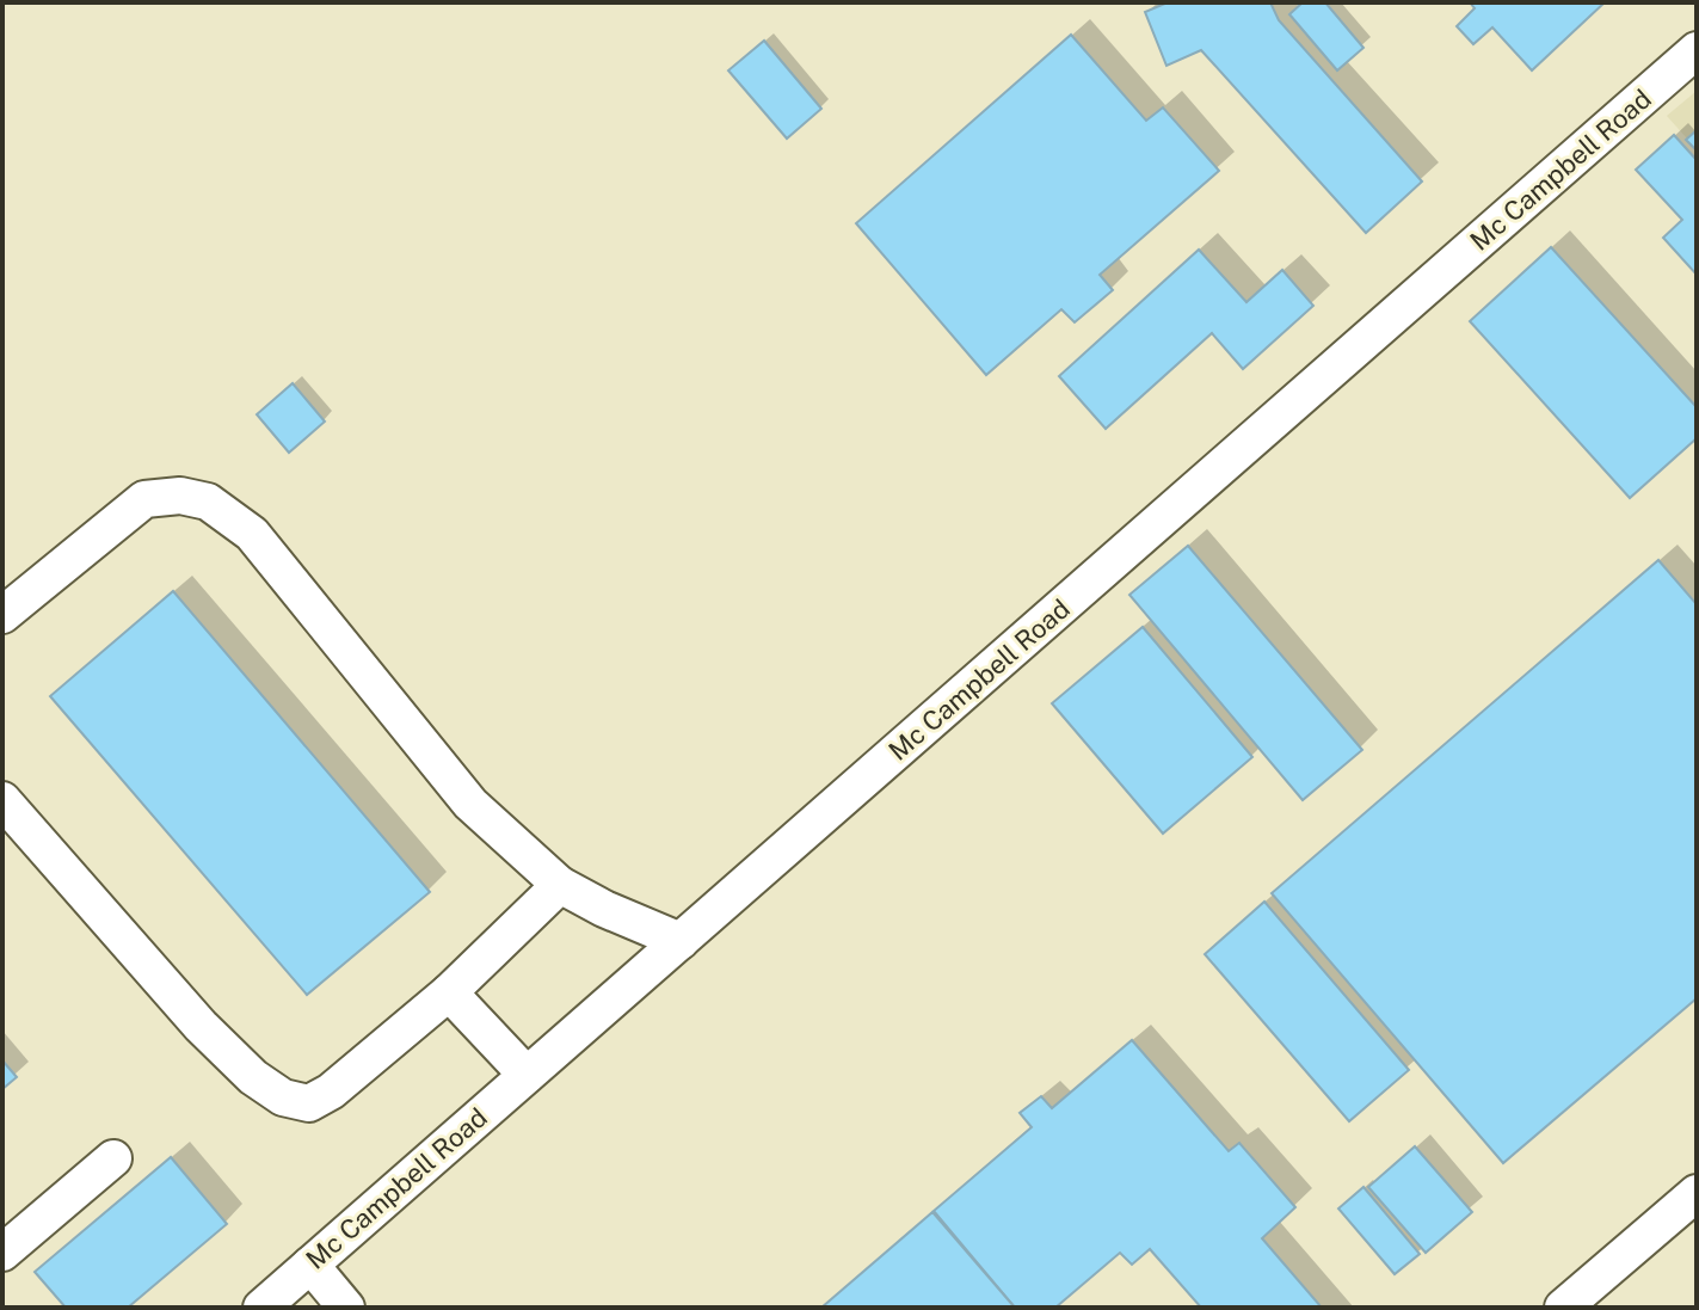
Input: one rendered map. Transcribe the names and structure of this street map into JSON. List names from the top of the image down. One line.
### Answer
{"streets":{"street":["Mc Campbell Road"]}}
